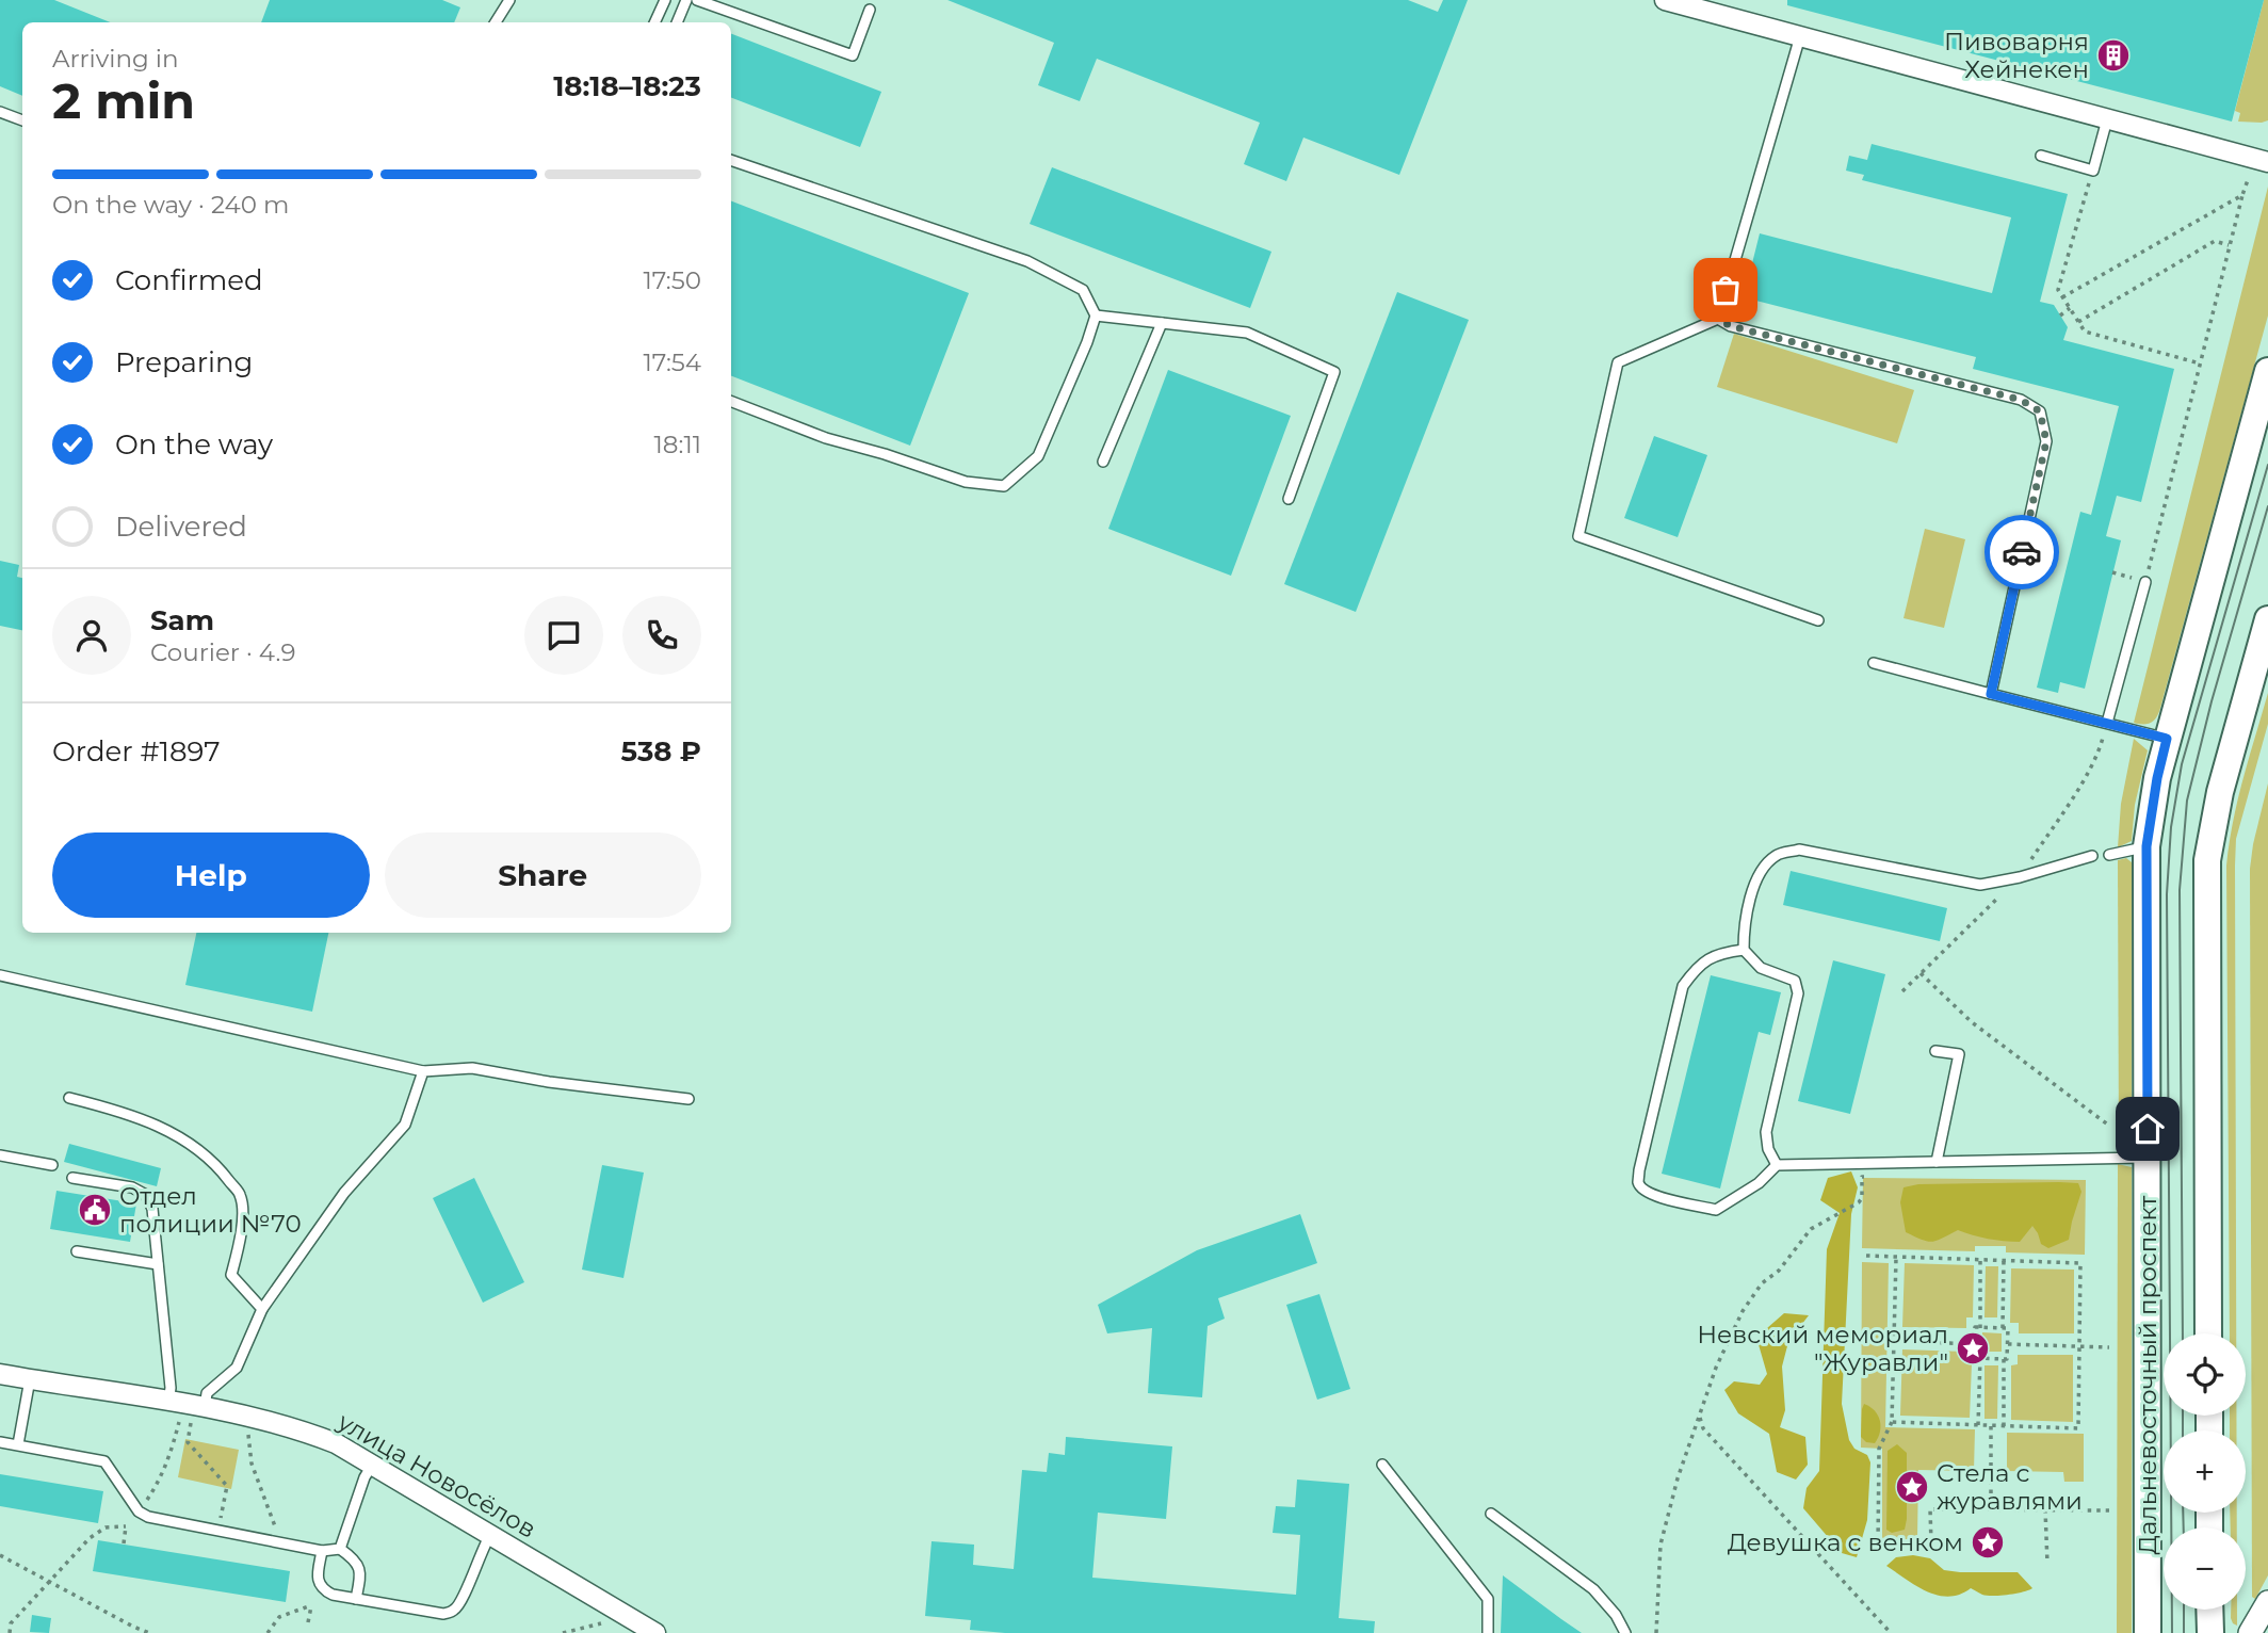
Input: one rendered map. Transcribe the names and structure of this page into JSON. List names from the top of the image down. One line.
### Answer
{"streets":{"main road":["Дальневосточный проспект"],"street":["улица Новосёлов"]},"places":{"building":["Пивоварня Хейнекен"],"public building":["Отдел полиции №70"],"place":["Невский мемориал \"Журавли\"","Стела с журавлями","Девушка с венком"]},"page":{"heading":["2 min","Arriving in","18:18–18:23"],"panel":["Sam","Courier · 4.9","Order #1897","538 ₽"],"bar":"On the way · 240 m","list":[["Confirmed","17:50"],["Preparing","17:54"],["On the way","18:11"],"Delivered"],"buttons":["Help","Share"],"map_buttons":["+","−"]}}
